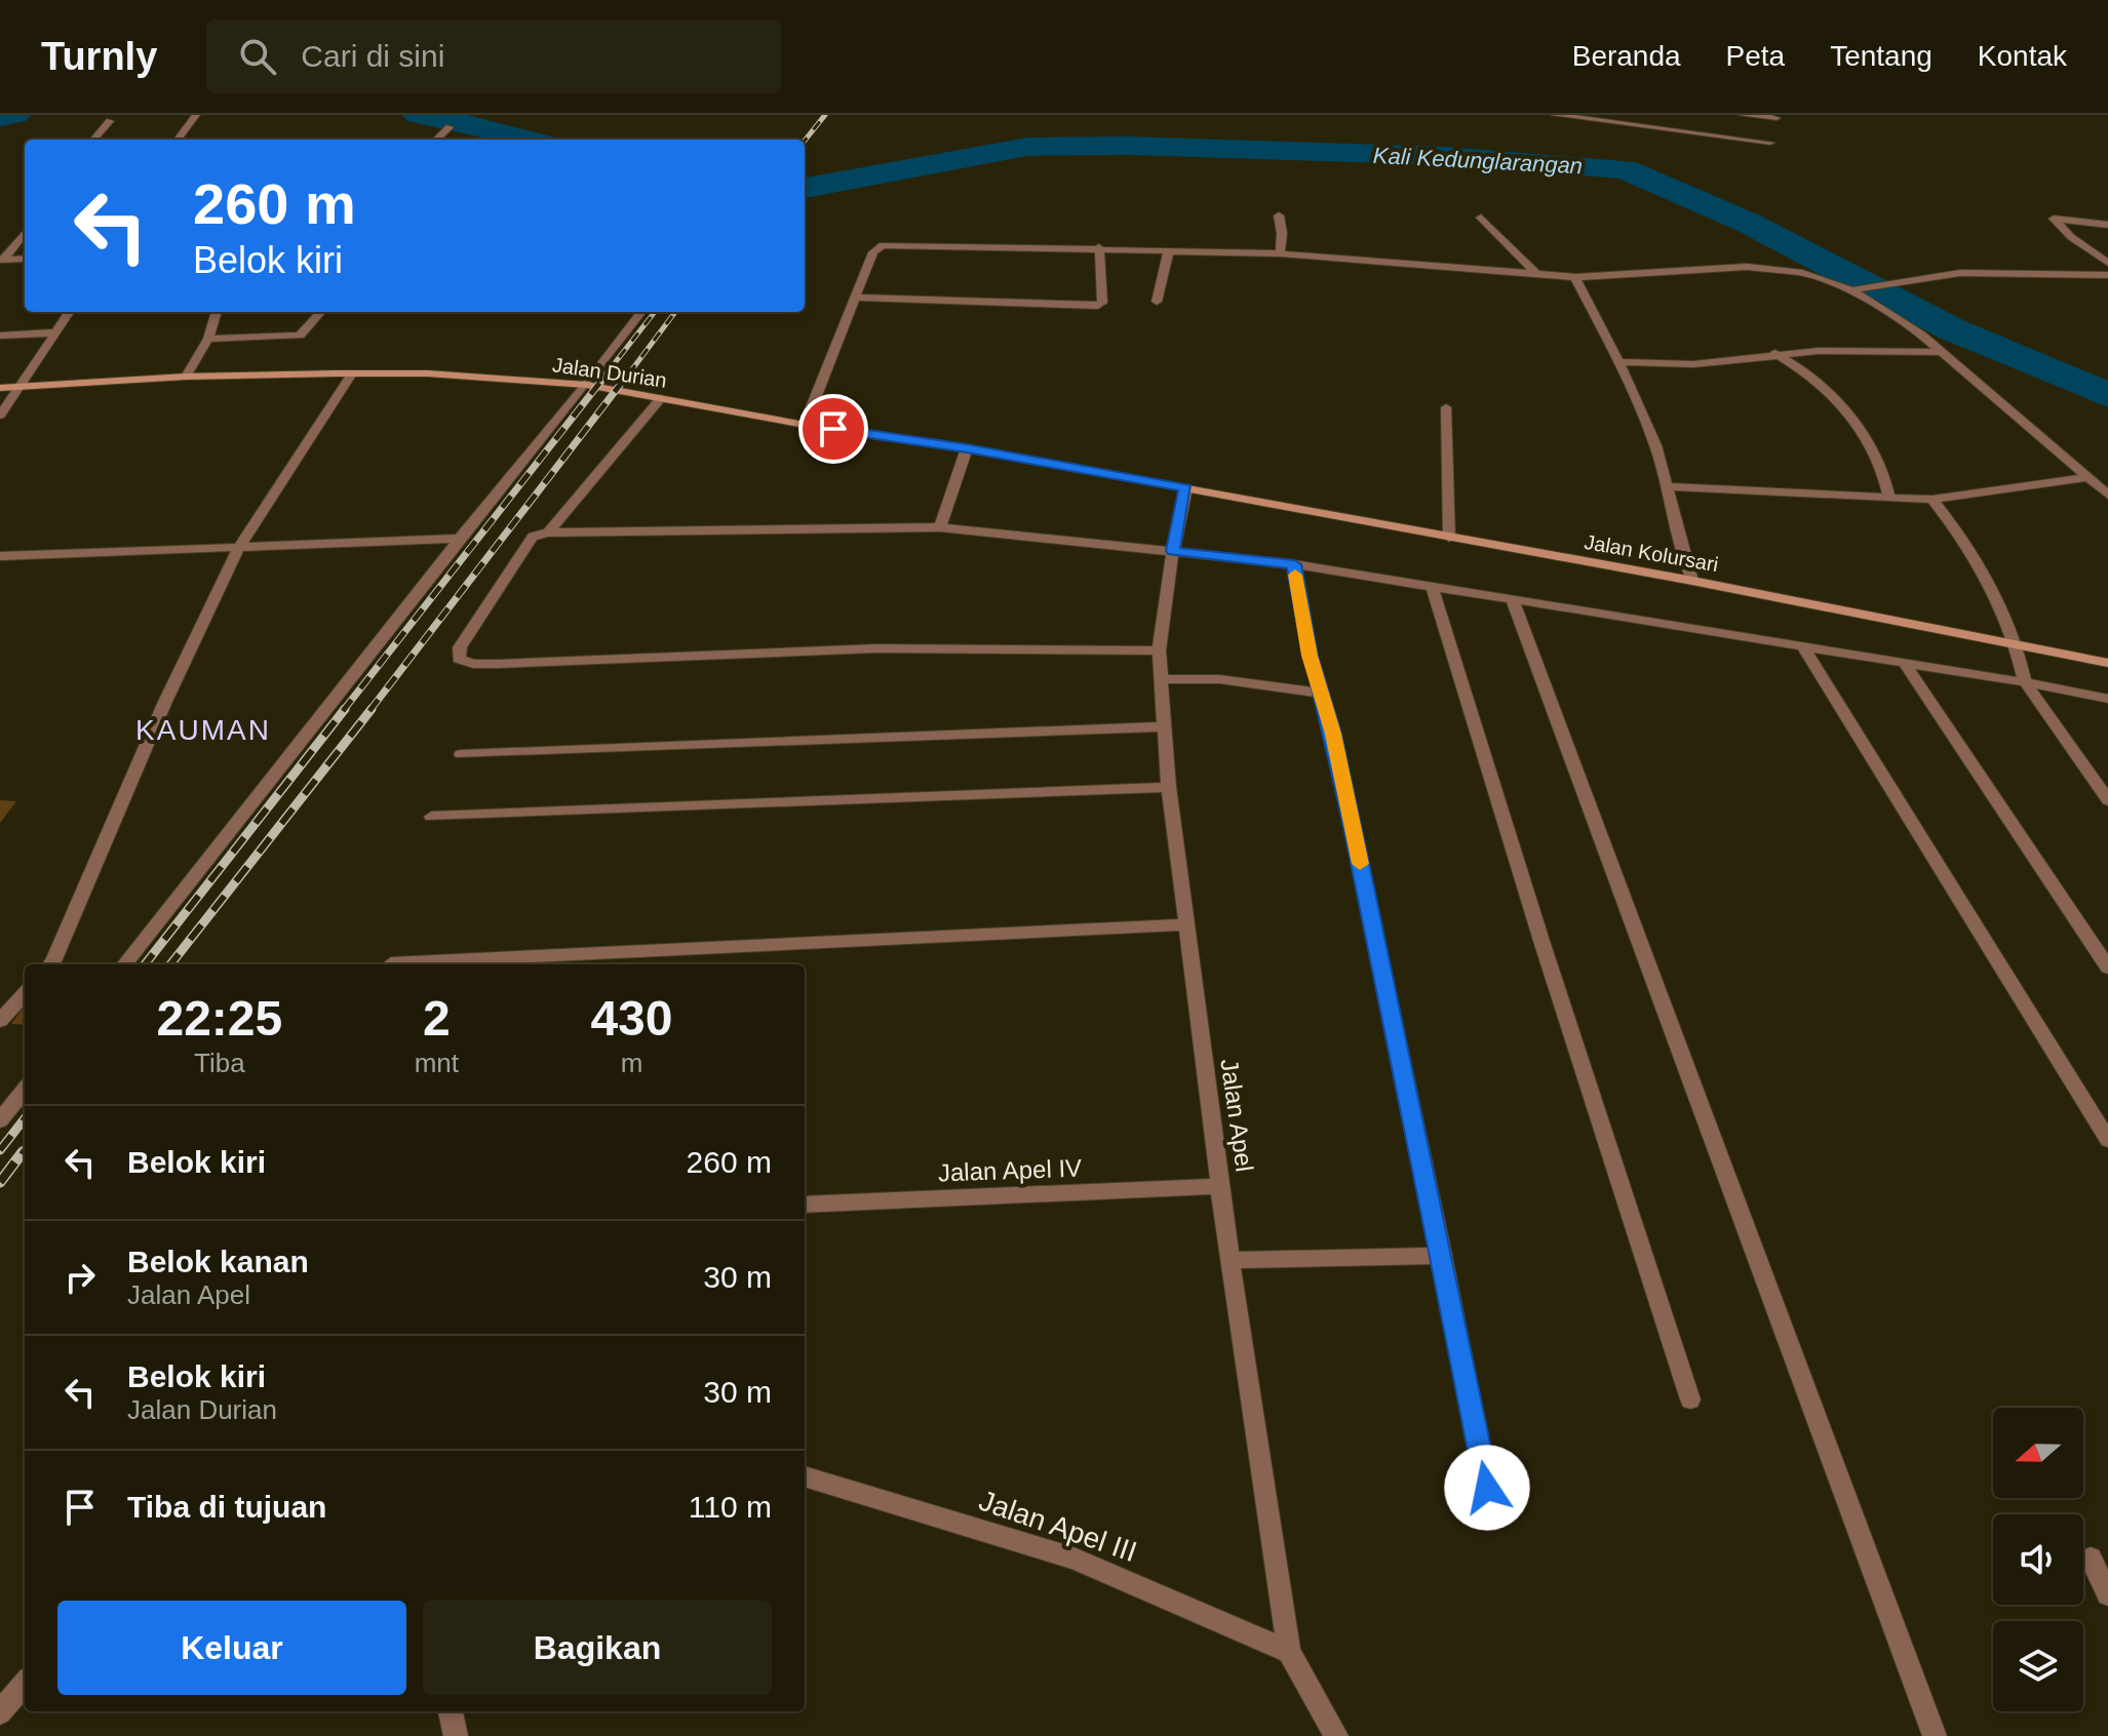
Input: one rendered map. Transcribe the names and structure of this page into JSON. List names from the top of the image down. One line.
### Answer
{"streets":{"street":["Jalan Durian","Jalan Kolursari","Jalan Apel","Jalan Apel IV","Jalan Apel III"]},"crossings":[["Jalan Durian","Jalan Kolursari"],["Jalan Durian","Jalan Apel"],["Jalan Kolursari","Jalan Apel"],["Jalan Apel","Jalan Apel IV"],["Jalan Apel","Jalan Apel III"]],"districts":["KAUMAN"],"water":["Kali Kedunglarangan"],"north":"left","page":{"header":"Turnly","search":"Cari di sini","nav":["Beranda","Peta","Tentang","Kontak"],"turn":["260 m","Belok kiri"],"eta":["22:25","Tiba","2","mnt","430","m"],"list":[{"name":"Belok kiri","value":"260 m"},{"name":"Belok kanan","note":"Jalan Apel","value":"30 m"},{"name":"Belok kiri","note":"Jalan Durian","value":"30 m"},{"name":"Tiba di tujuan","value":"110 m"}],"buttons":["Keluar","Bagikan"]}}
